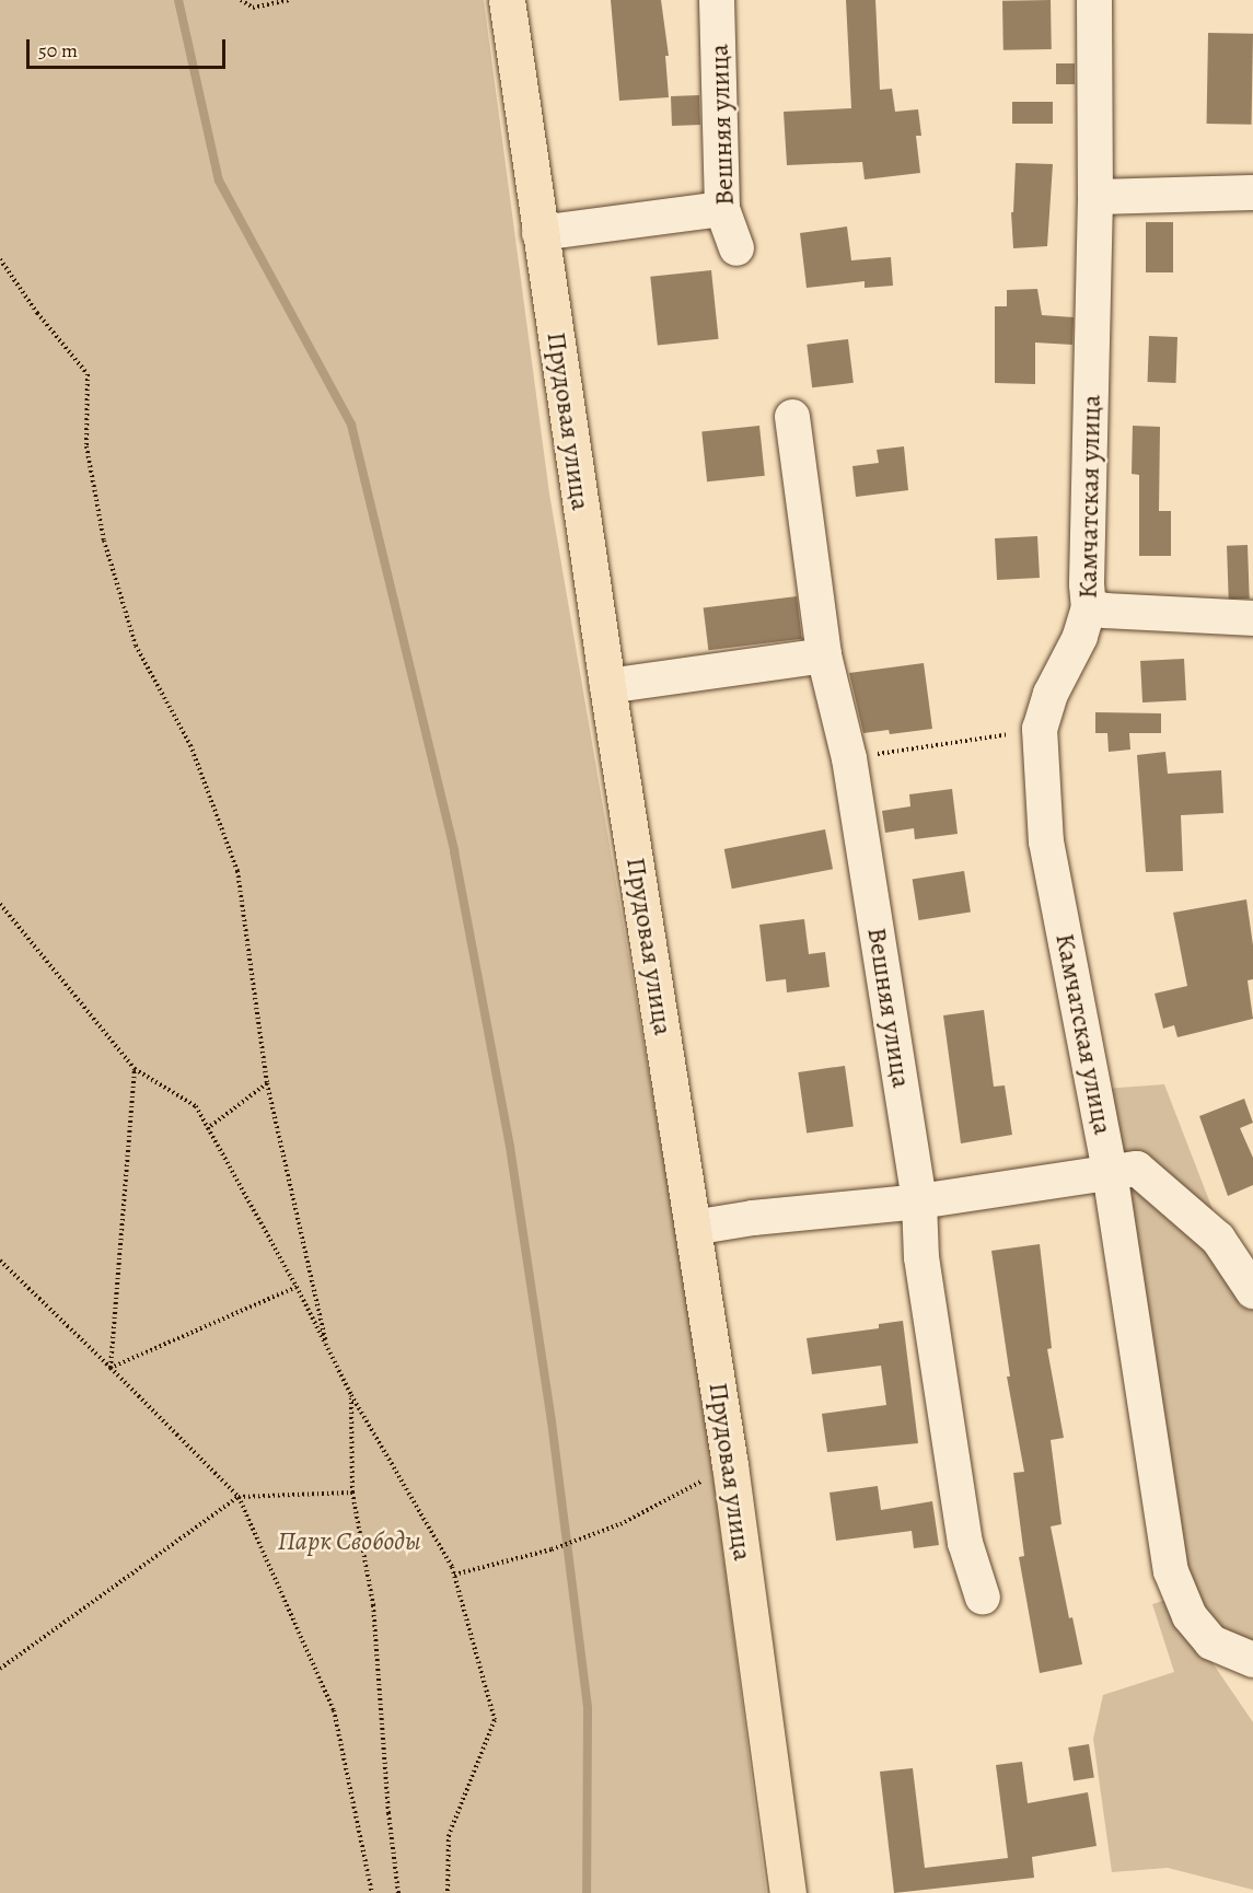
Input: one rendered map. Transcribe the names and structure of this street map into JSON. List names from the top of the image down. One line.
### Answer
{"streets":{"main road":["Прудовая улица"],"street":["Вешняя улица","Камчатская улица"]},"parks":["Парк Свободы"],"scale_bar":"50 m"}
